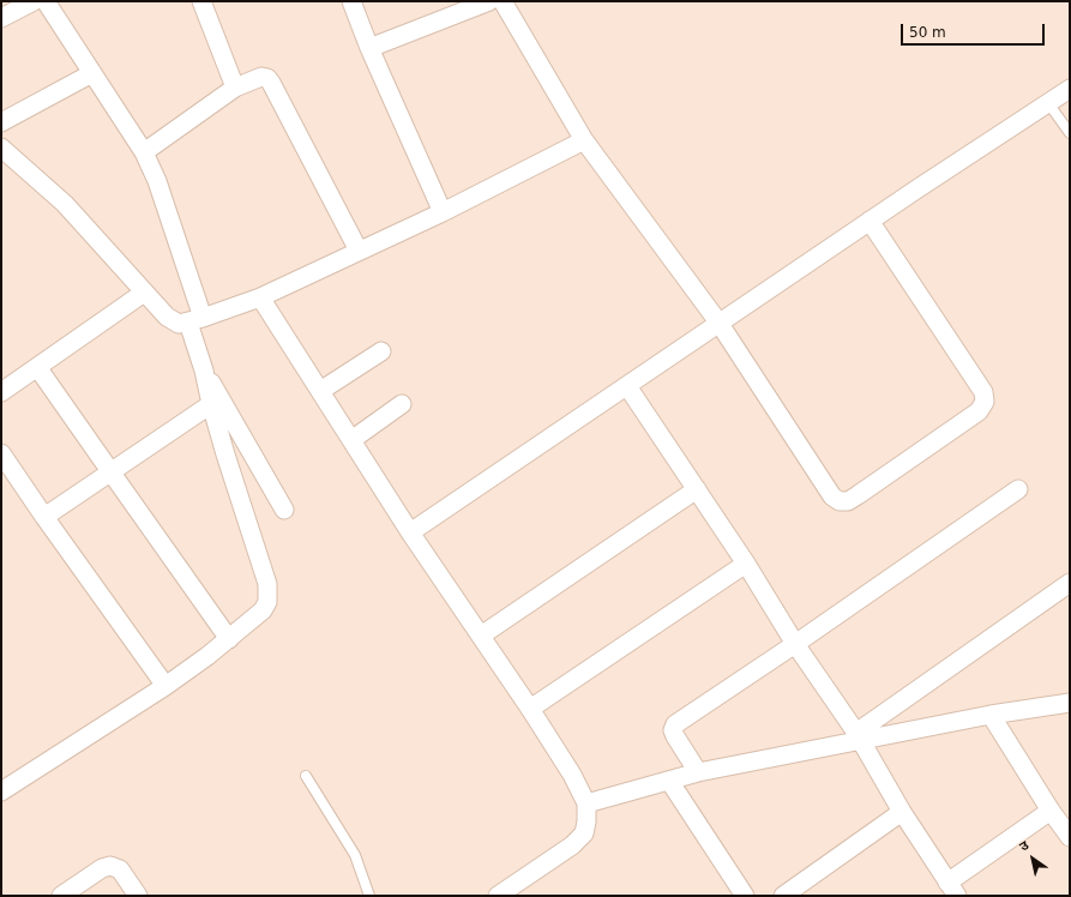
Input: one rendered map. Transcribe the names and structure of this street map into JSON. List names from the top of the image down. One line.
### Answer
{"scale_bar":"50 m","north":"top left"}
